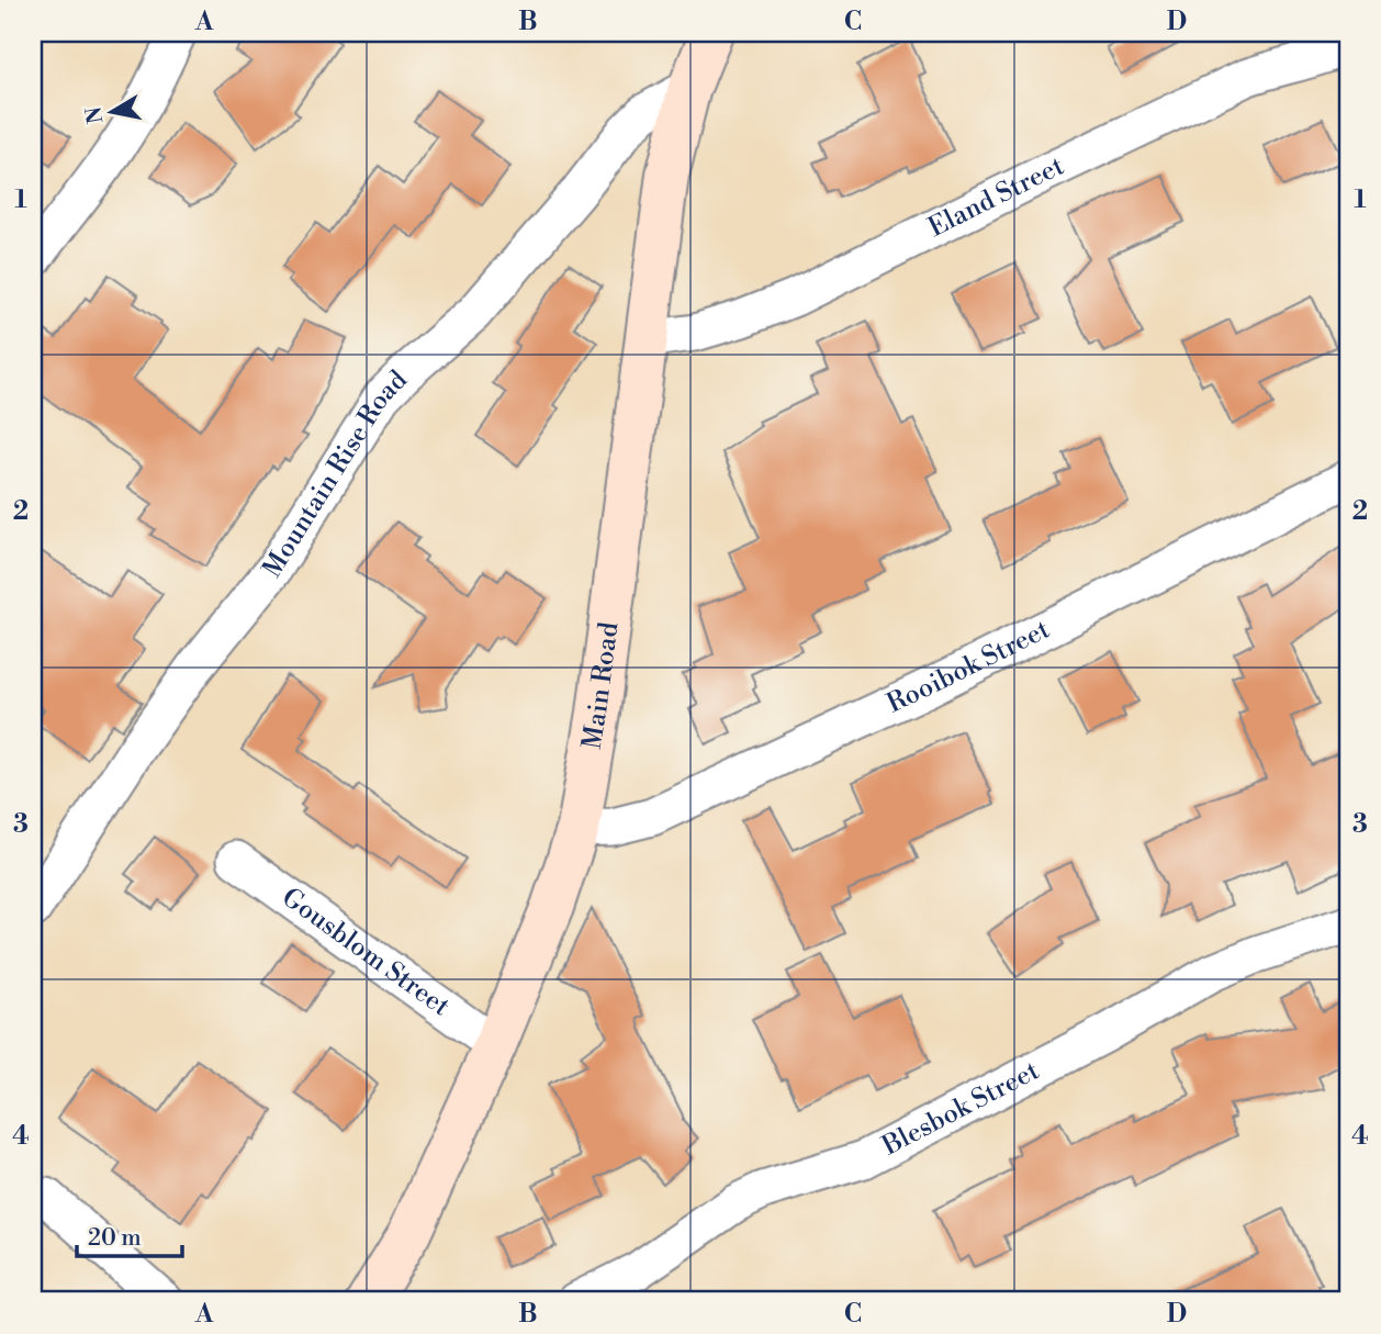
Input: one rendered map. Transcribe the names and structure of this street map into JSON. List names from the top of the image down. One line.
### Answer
{"streets":{"main road":["Main Road"],"street":["Eland Street","Mountain Rise Road","Rooibok Street","Gousblom Street","Blesbok Street"]},"crossings":[["Eland Street","Main Road"],["Mountain Rise Road","Main Road"],["Rooibok Street","Main Road"],["Main Road","Gousblom Street"]],"scale_bar":"20 m","north":"left","grid":{"columns":["A","B","C","D"],"rows":["1","2","3","4"]}}
